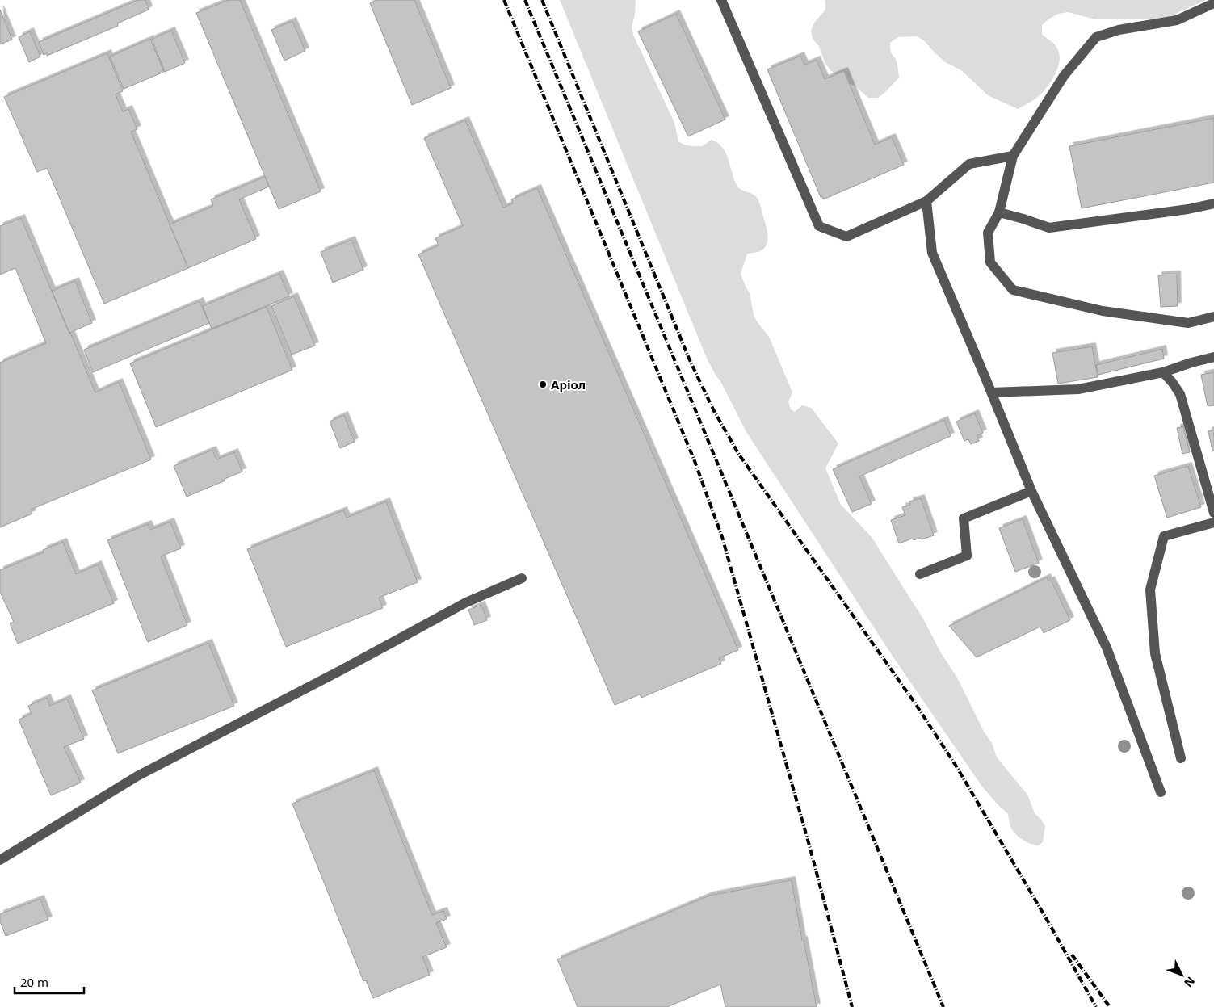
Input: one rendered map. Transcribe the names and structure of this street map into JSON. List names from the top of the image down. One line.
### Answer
{"places":["Аріол"],"scale_bar":"20 m","north":"bottom right"}
